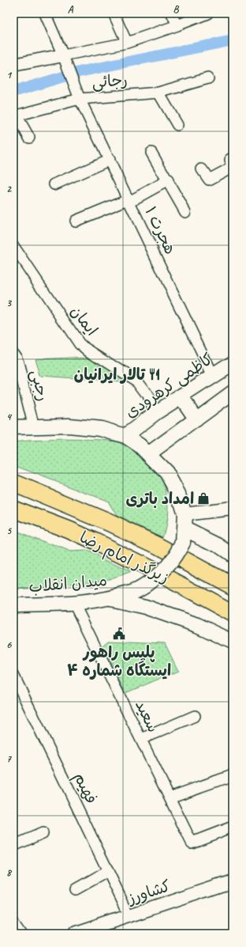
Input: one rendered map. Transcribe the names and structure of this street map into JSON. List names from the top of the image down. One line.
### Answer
{"streets":{"highway":["زیرگذر امام رضا"],"main road":["کاظمی کرهرودی","میدان انقلاب"],"street":["رجائی","هجرت ۱","ایمان","رجبی","سعید","فهیم","کشاورز"]},"crossings":[["رجائی","هجرت ۱"],["هجرت ۱","کاظمی کرهرودی"],["ایمان","کاظمی کرهرودی"],["رجبی","میدان انقلاب"],["کاظمی کرهرودی","میدان انقلاب"],["میدان انقلاب","سعید"],["فهیم","کشاورز"]],"places":{"restaurant":["تالار ایرانیان"],"shop":["امداد باتری"],"public building":["پلیس راهور ایستگاه شماره ۴"]},"grid":{"columns":["A","B"],"rows":["1","2","3","4","5","6","7","8"]}}
